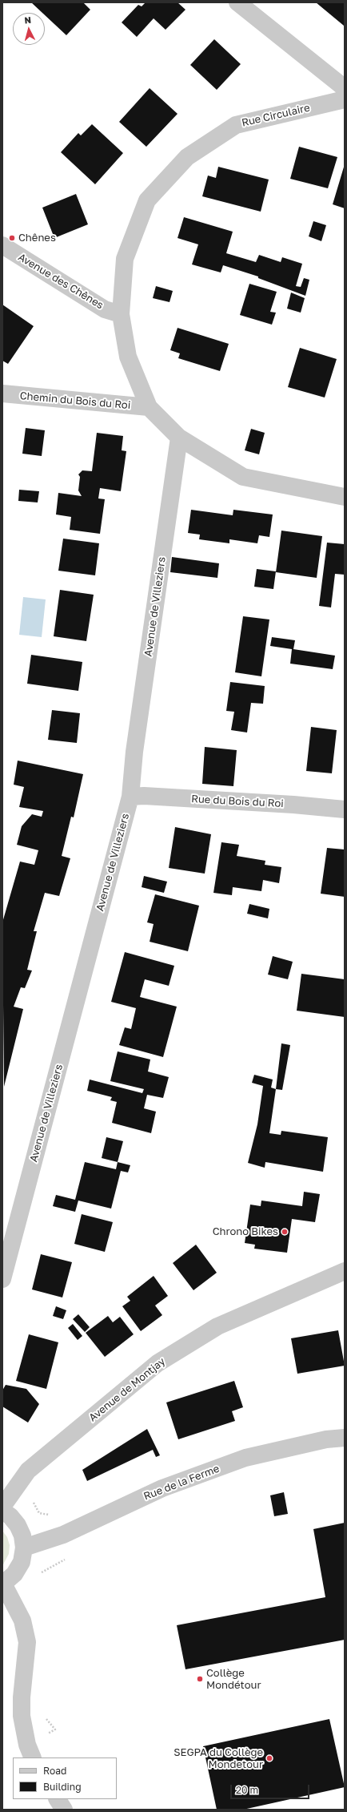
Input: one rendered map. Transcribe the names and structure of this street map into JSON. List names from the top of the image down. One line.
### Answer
{"streets":{"street":["Rue Circulaire","Avenue des Chênes","Chemin du Bois du Roi","Avenue de Villeziers","Rue du Bois du Roi","Avenue de Montjay","Rue de la Ferme"]},"crossings":[["Rue Circulaire","Avenue des Chênes"],["Rue Circulaire","Chemin du Bois du Roi"],["Rue Circulaire","Avenue de Villeziers"],["Avenue de Villeziers","Rue du Bois du Roi"]],"places":["Chênes","Chrono Bikes","Collège Mondétour","SEGPA du Collège Mondetour"],"legend":["Road","Building"],"scale_bar":"20 m","north":"top"}
